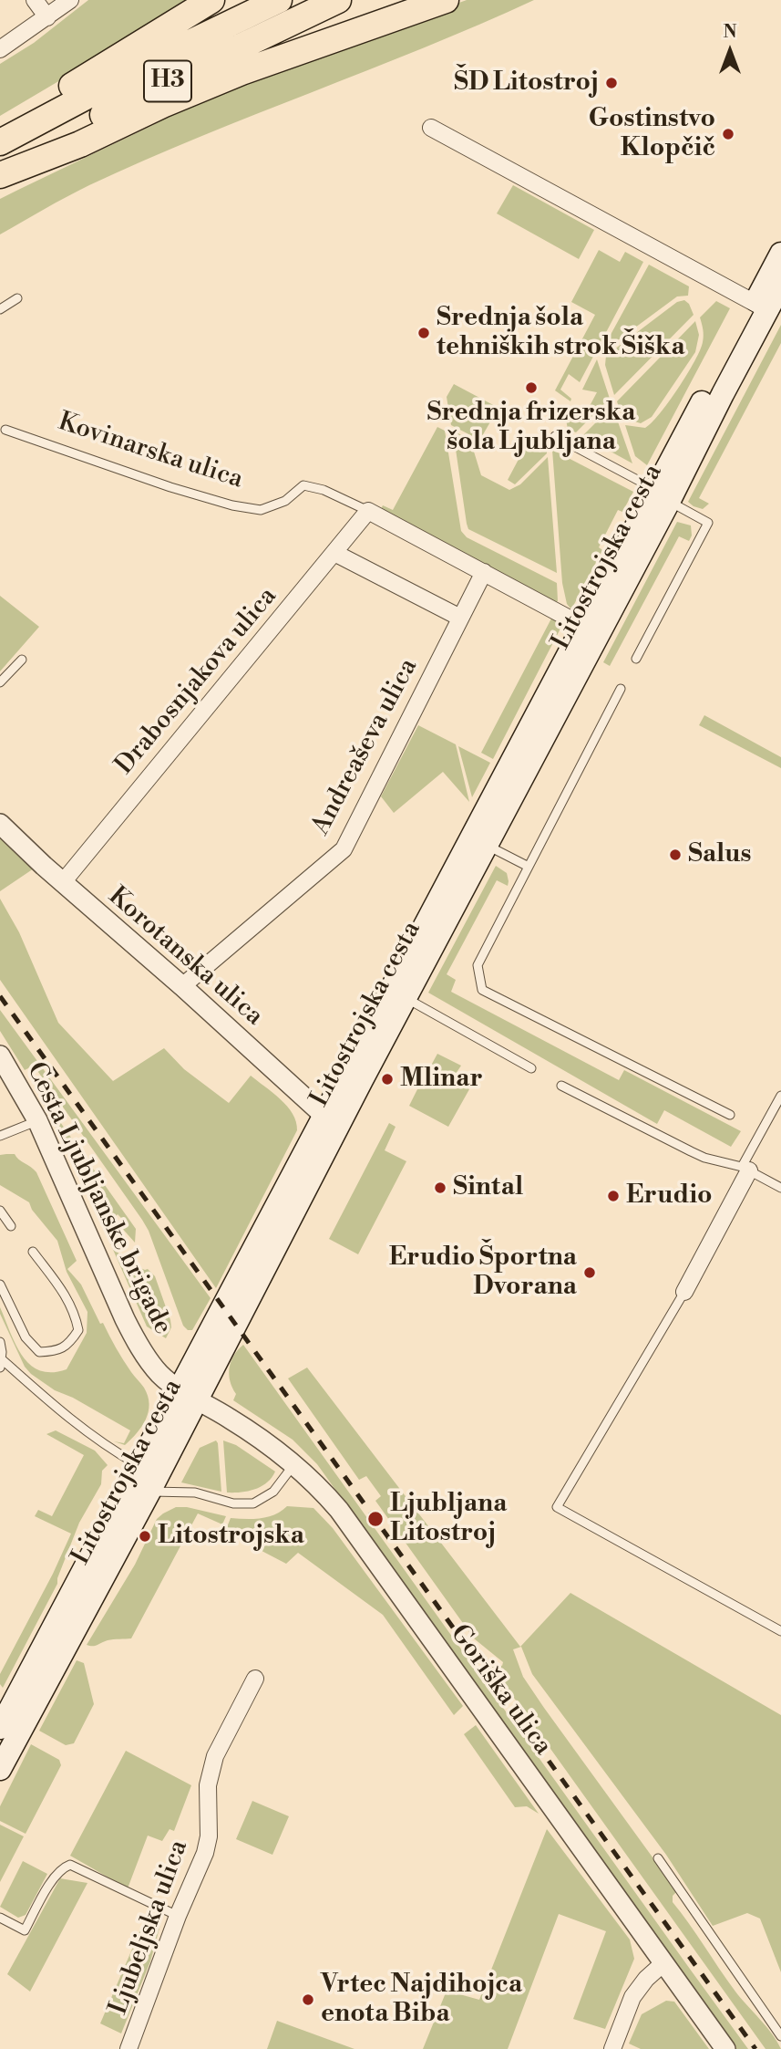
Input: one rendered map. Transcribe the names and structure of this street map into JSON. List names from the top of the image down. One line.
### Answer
{"streets":{"highway":["H3"],"main road":["Litostrojska cesta"],"street":["Kovinarska ulica","Drabosnjakova ulica","Andreaševa ulica","Korotanska ulica","Cesta Ljubljanske brigade","Goriška ulica","Ljubeljska ulica"]},"crossings":[["Kovinarska ulica","Litostrojska cesta"],["Kovinarska ulica","Drabosnjakova ulica"],["Litostrojska cesta","Korotanska ulica"],["Litostrojska cesta","Cesta Ljubljanske brigade"],["Litostrojska cesta","Goriška ulica"],["Drabosnjakova ulica","Korotanska ulica"],["Andreaševa ulica","Korotanska ulica"],["Cesta Ljubljanske brigade","Goriška ulica"]],"places":["ŠD Litostroj","Gostinstvo Klopčič","Srednja šola tehniških strok Šiška","Srednja frizerska šola Ljubljana","Salus","Mlinar","Sintal","Erudio","Erudio Športna Dvorana","Ljubljana Litostroj","Litostrojska","Vrtec Najdihojca enota Biba"],"north":"top"}
